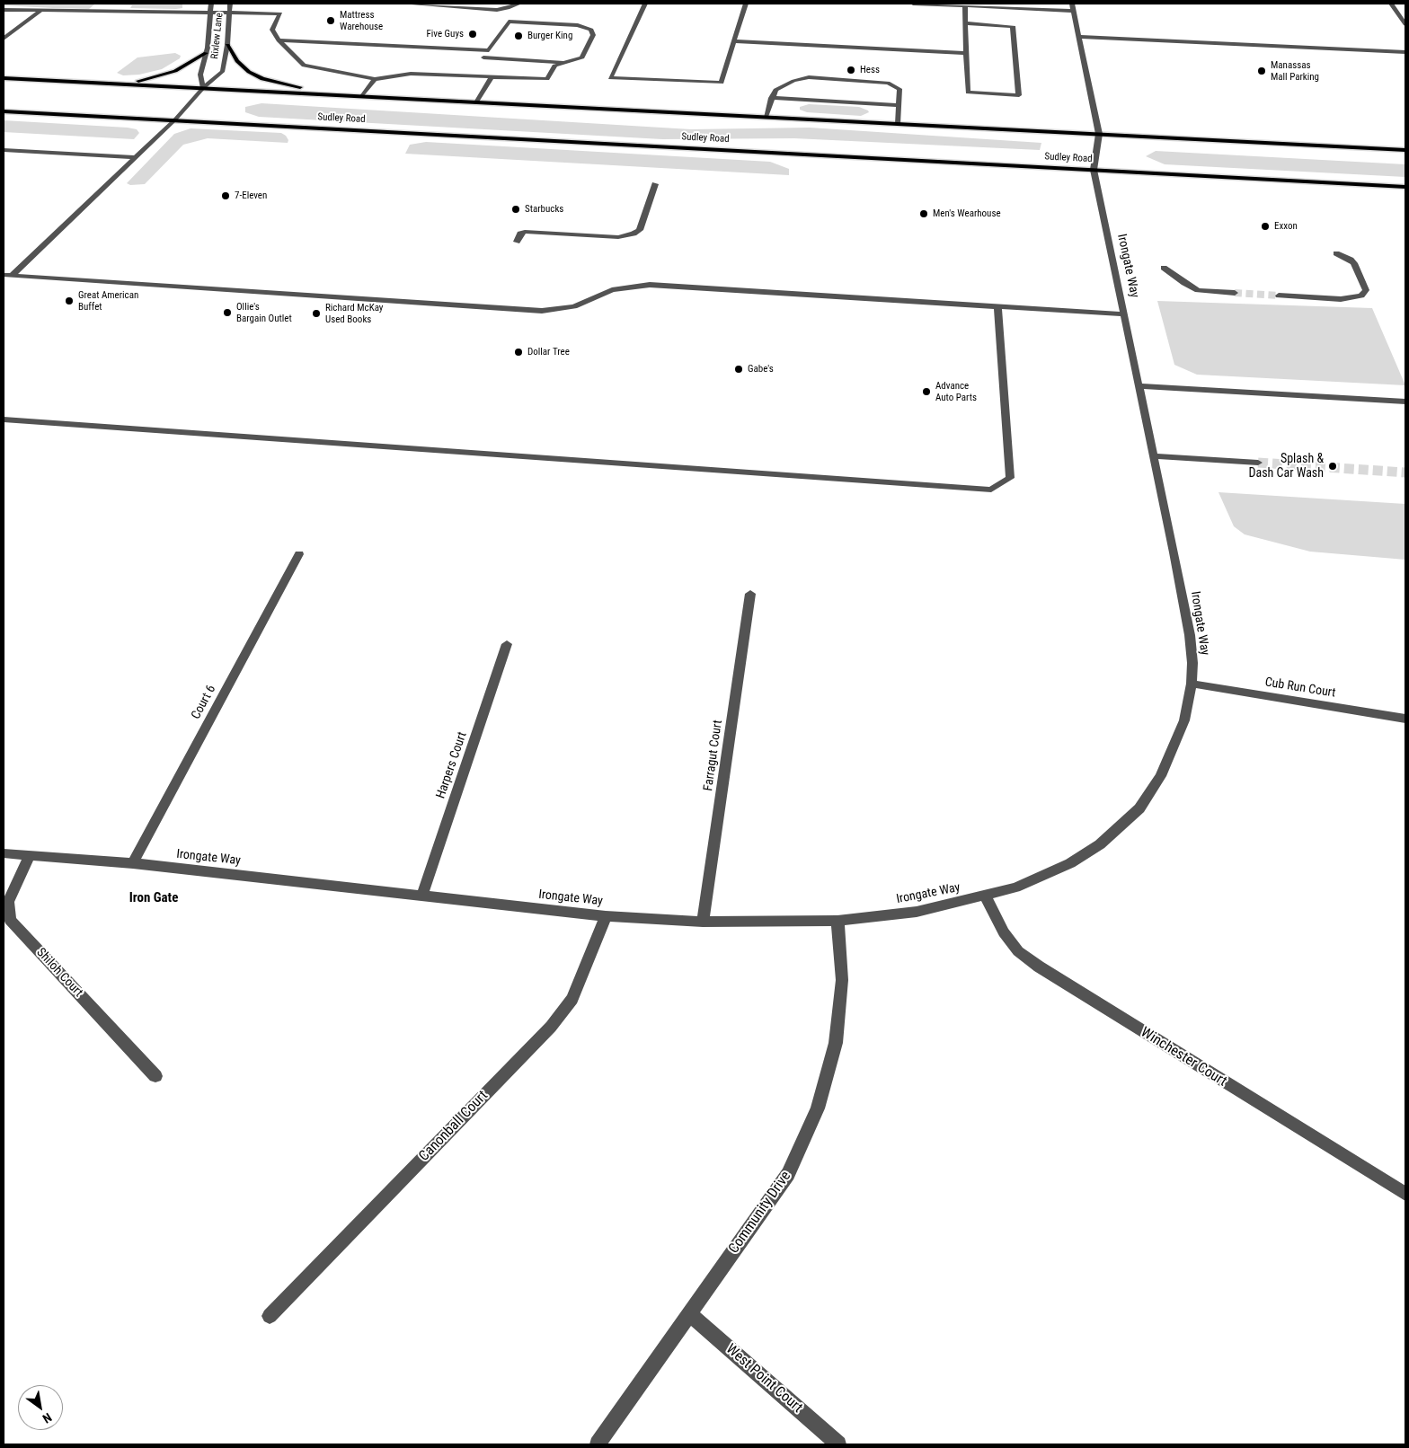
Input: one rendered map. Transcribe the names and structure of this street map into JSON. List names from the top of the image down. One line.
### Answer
{"streets":{"main road":["Sudley Road"],"street":["Rixlew Lane","Irongate Way","Cub Run Court","Court 6","Farragut Court","Harpers Court","Shiloh Court","Winchester Court","Canonball Court","Community Drive","West Point Court"]},"crossings":[["Rixlew Lane","Sudley Road"],["Sudley Road","Irongate Way"],["Irongate Way","Cub Run Court"],["Irongate Way","Court 6"],["Irongate Way","Farragut Court"],["Irongate Way","Harpers Court"],["Irongate Way","Shiloh Court"],["Irongate Way","Winchester Court"],["Irongate Way","Canonball Court"],["Irongate Way","Community Drive"],["Community Drive","West Point Court"]],"districts":["Iron Gate"],"places":["Mattress Warehouse","Five Guys","Burger King","Hess","Manassas Mall Parking","7-Eleven","Starbucks","Men's Wearhouse","Exxon","Great American Buffet","Ollie's Bargain Outlet","Richard McKay Used Books","Dollar Tree","Gabe's","Advance Auto Parts","Splash & Dash Car Wash"],"north":"bottom right"}
